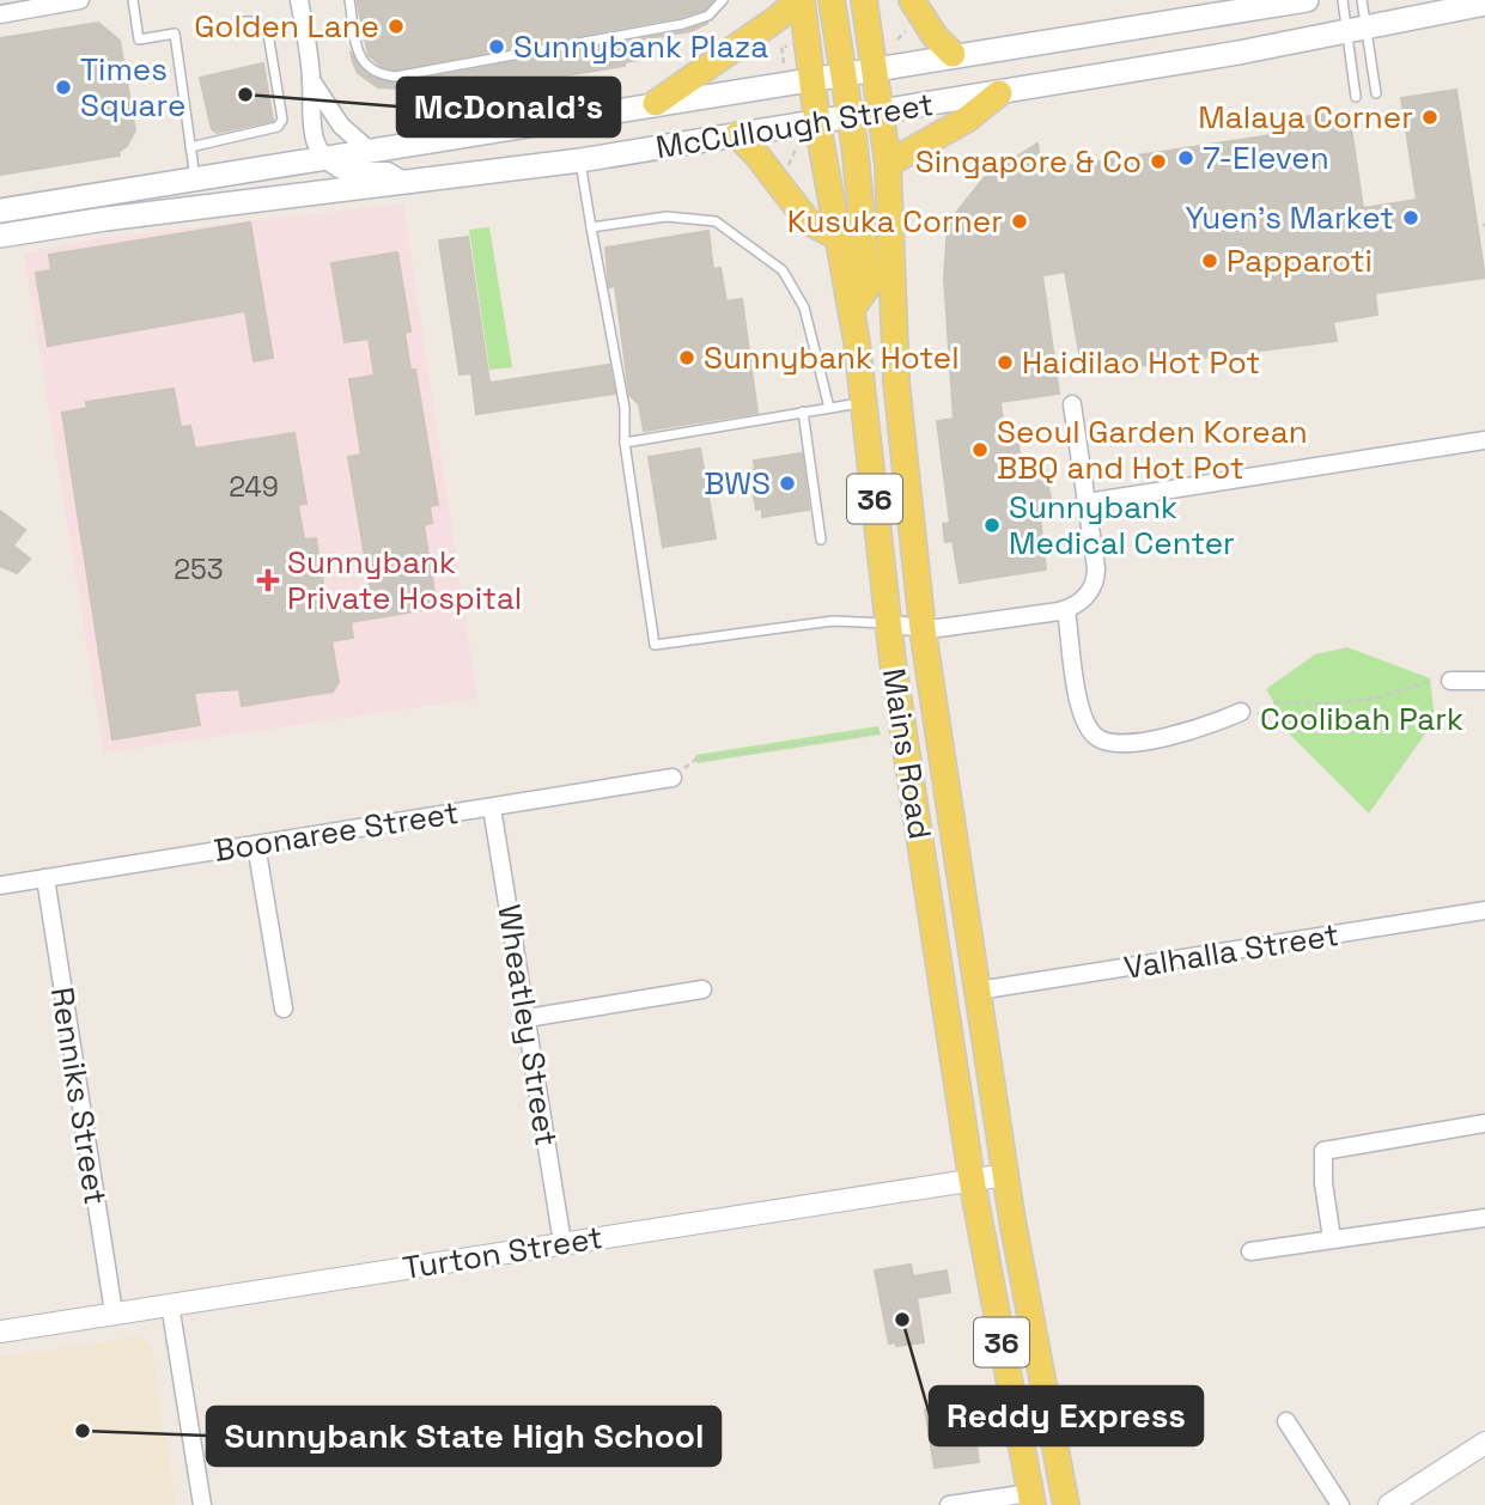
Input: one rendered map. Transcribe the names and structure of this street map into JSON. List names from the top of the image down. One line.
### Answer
{"streets":{"main road":["McCullough Street","36","Mains Road"],"street":["Boonaree Street","Valhalla Street","Wheatley Street","Renniks Street","Turton Street"]},"crossings":[["McCullough Street","Mains Road"],["Mains Road","Valhalla Street"],["Mains Road","Turton Street"],["Boonaree Street","Wheatley Street"],["Boonaree Street","Renniks Street"],["Wheatley Street","Turton Street"],["Renniks Street","Turton Street"]],"parks":["Coolibah Park"],"places":{"other":["Golden Lane","Sunnybank Plaza","Times Square","McDonald's","Malaya Corner","7-Eleven","Singapore & Co","Yuen's Market","Kusuka Corner","Papparoti","Sunnybank Hotel","Haidilao Hot Pot","Seoul Garden Korean BBQ and Hot Pot","BWS","Sunnybank Medical Center","Reddy Express","Sunnybank State High School"],"health":["Sunnybank Private Hospital"]},"house_numbers":["249","253"]}
